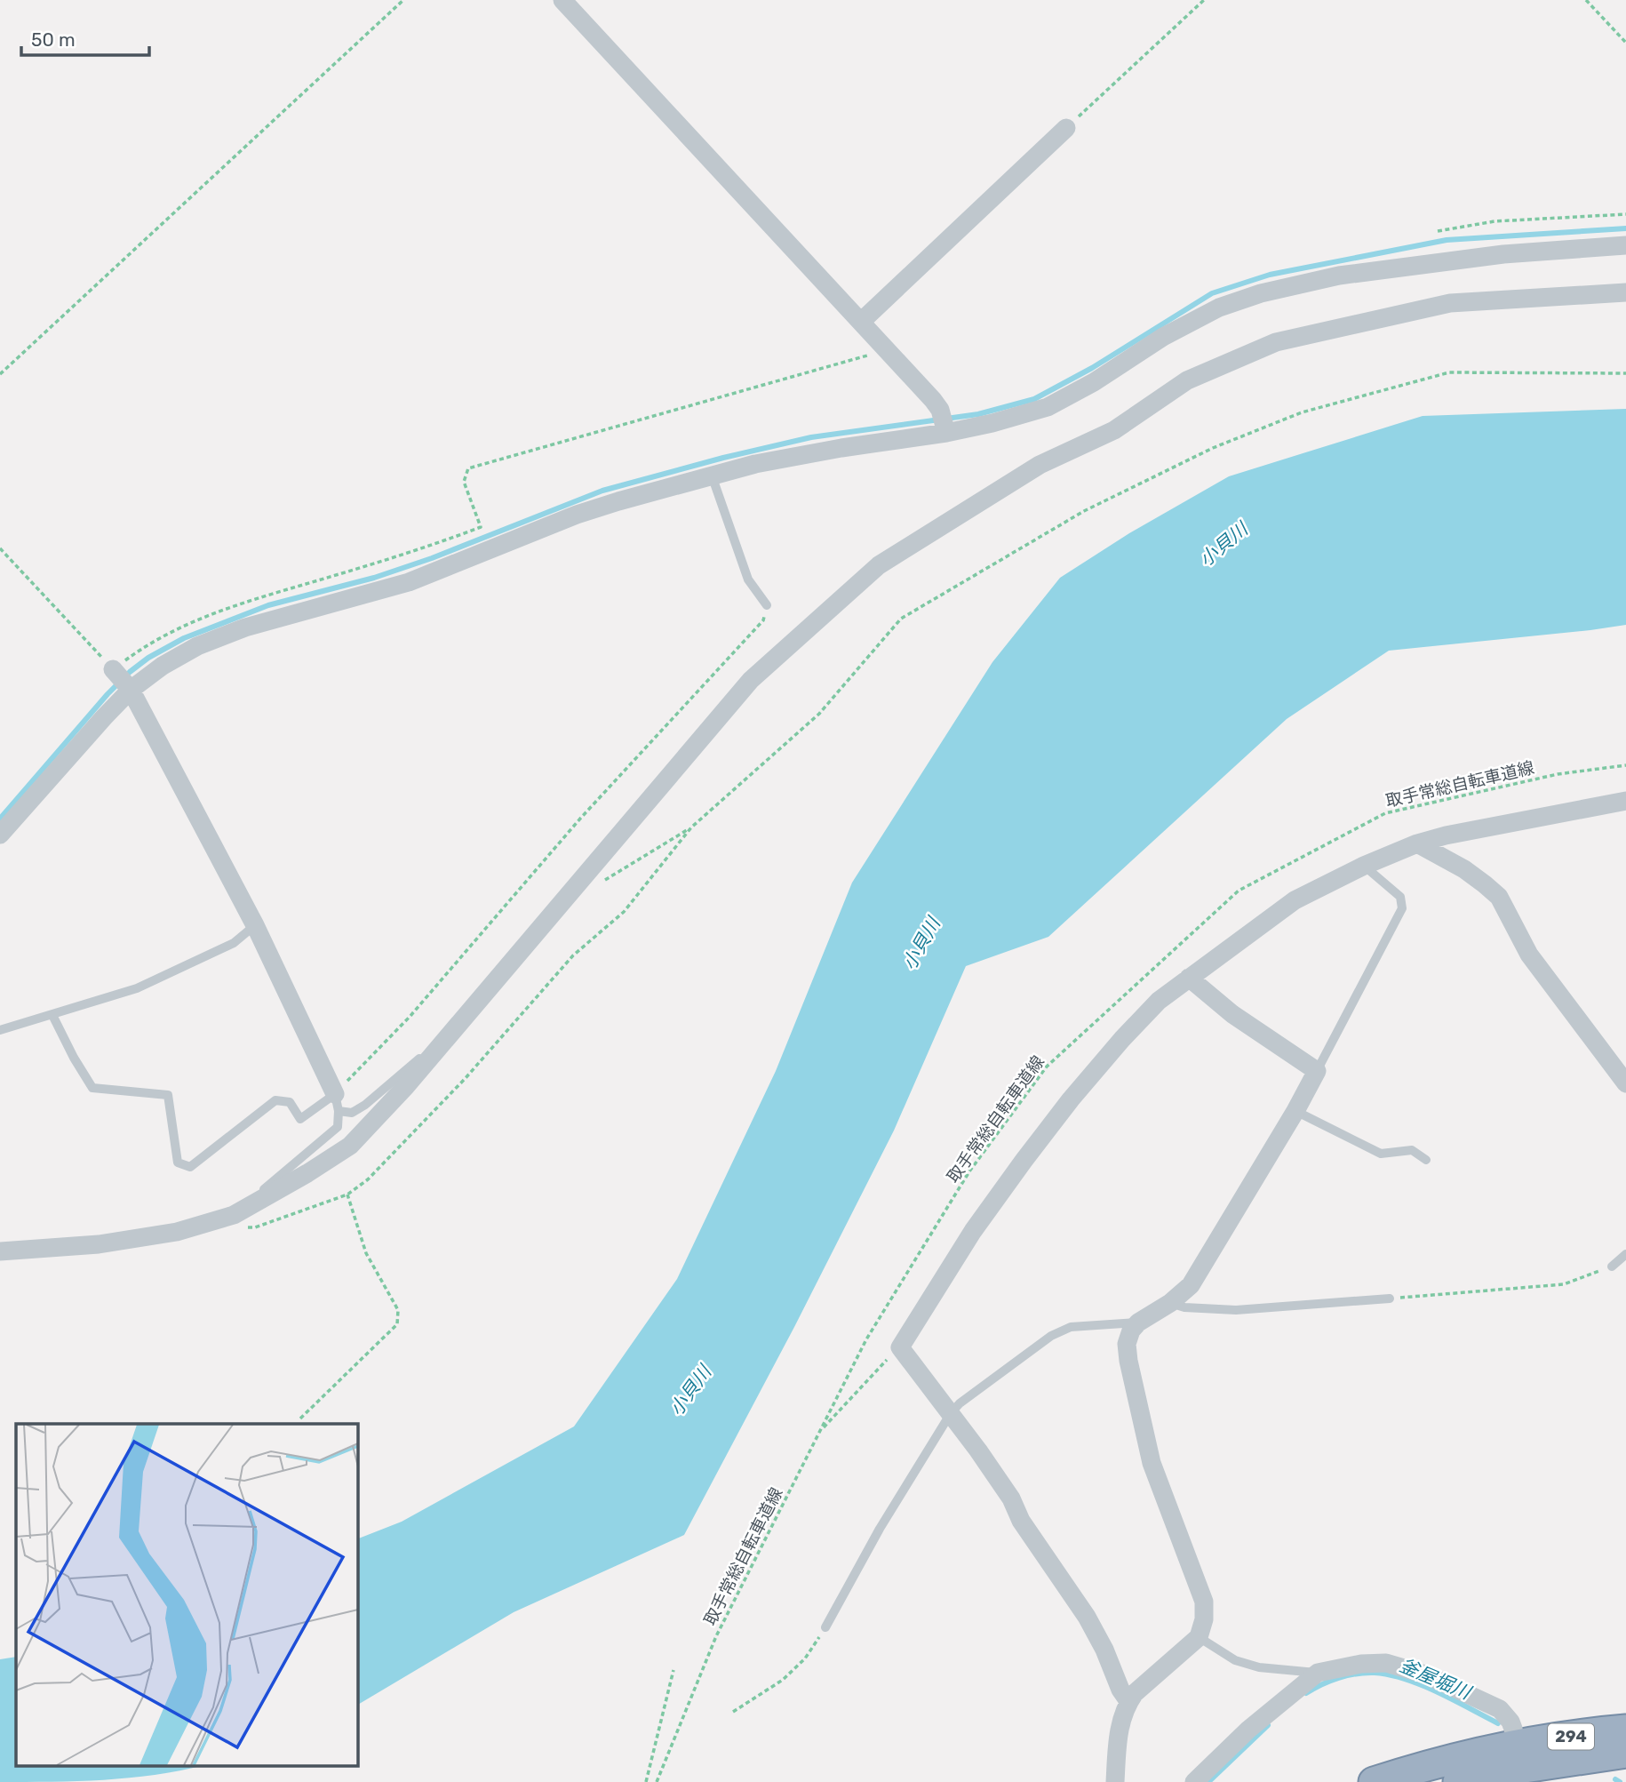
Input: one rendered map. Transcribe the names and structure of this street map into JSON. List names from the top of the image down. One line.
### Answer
{"streets":{"highway":["294"],"path":["取手常総自転車道線"]},"water":["小貝川","釜屋堀川"],"scale_bar":"50 m"}
